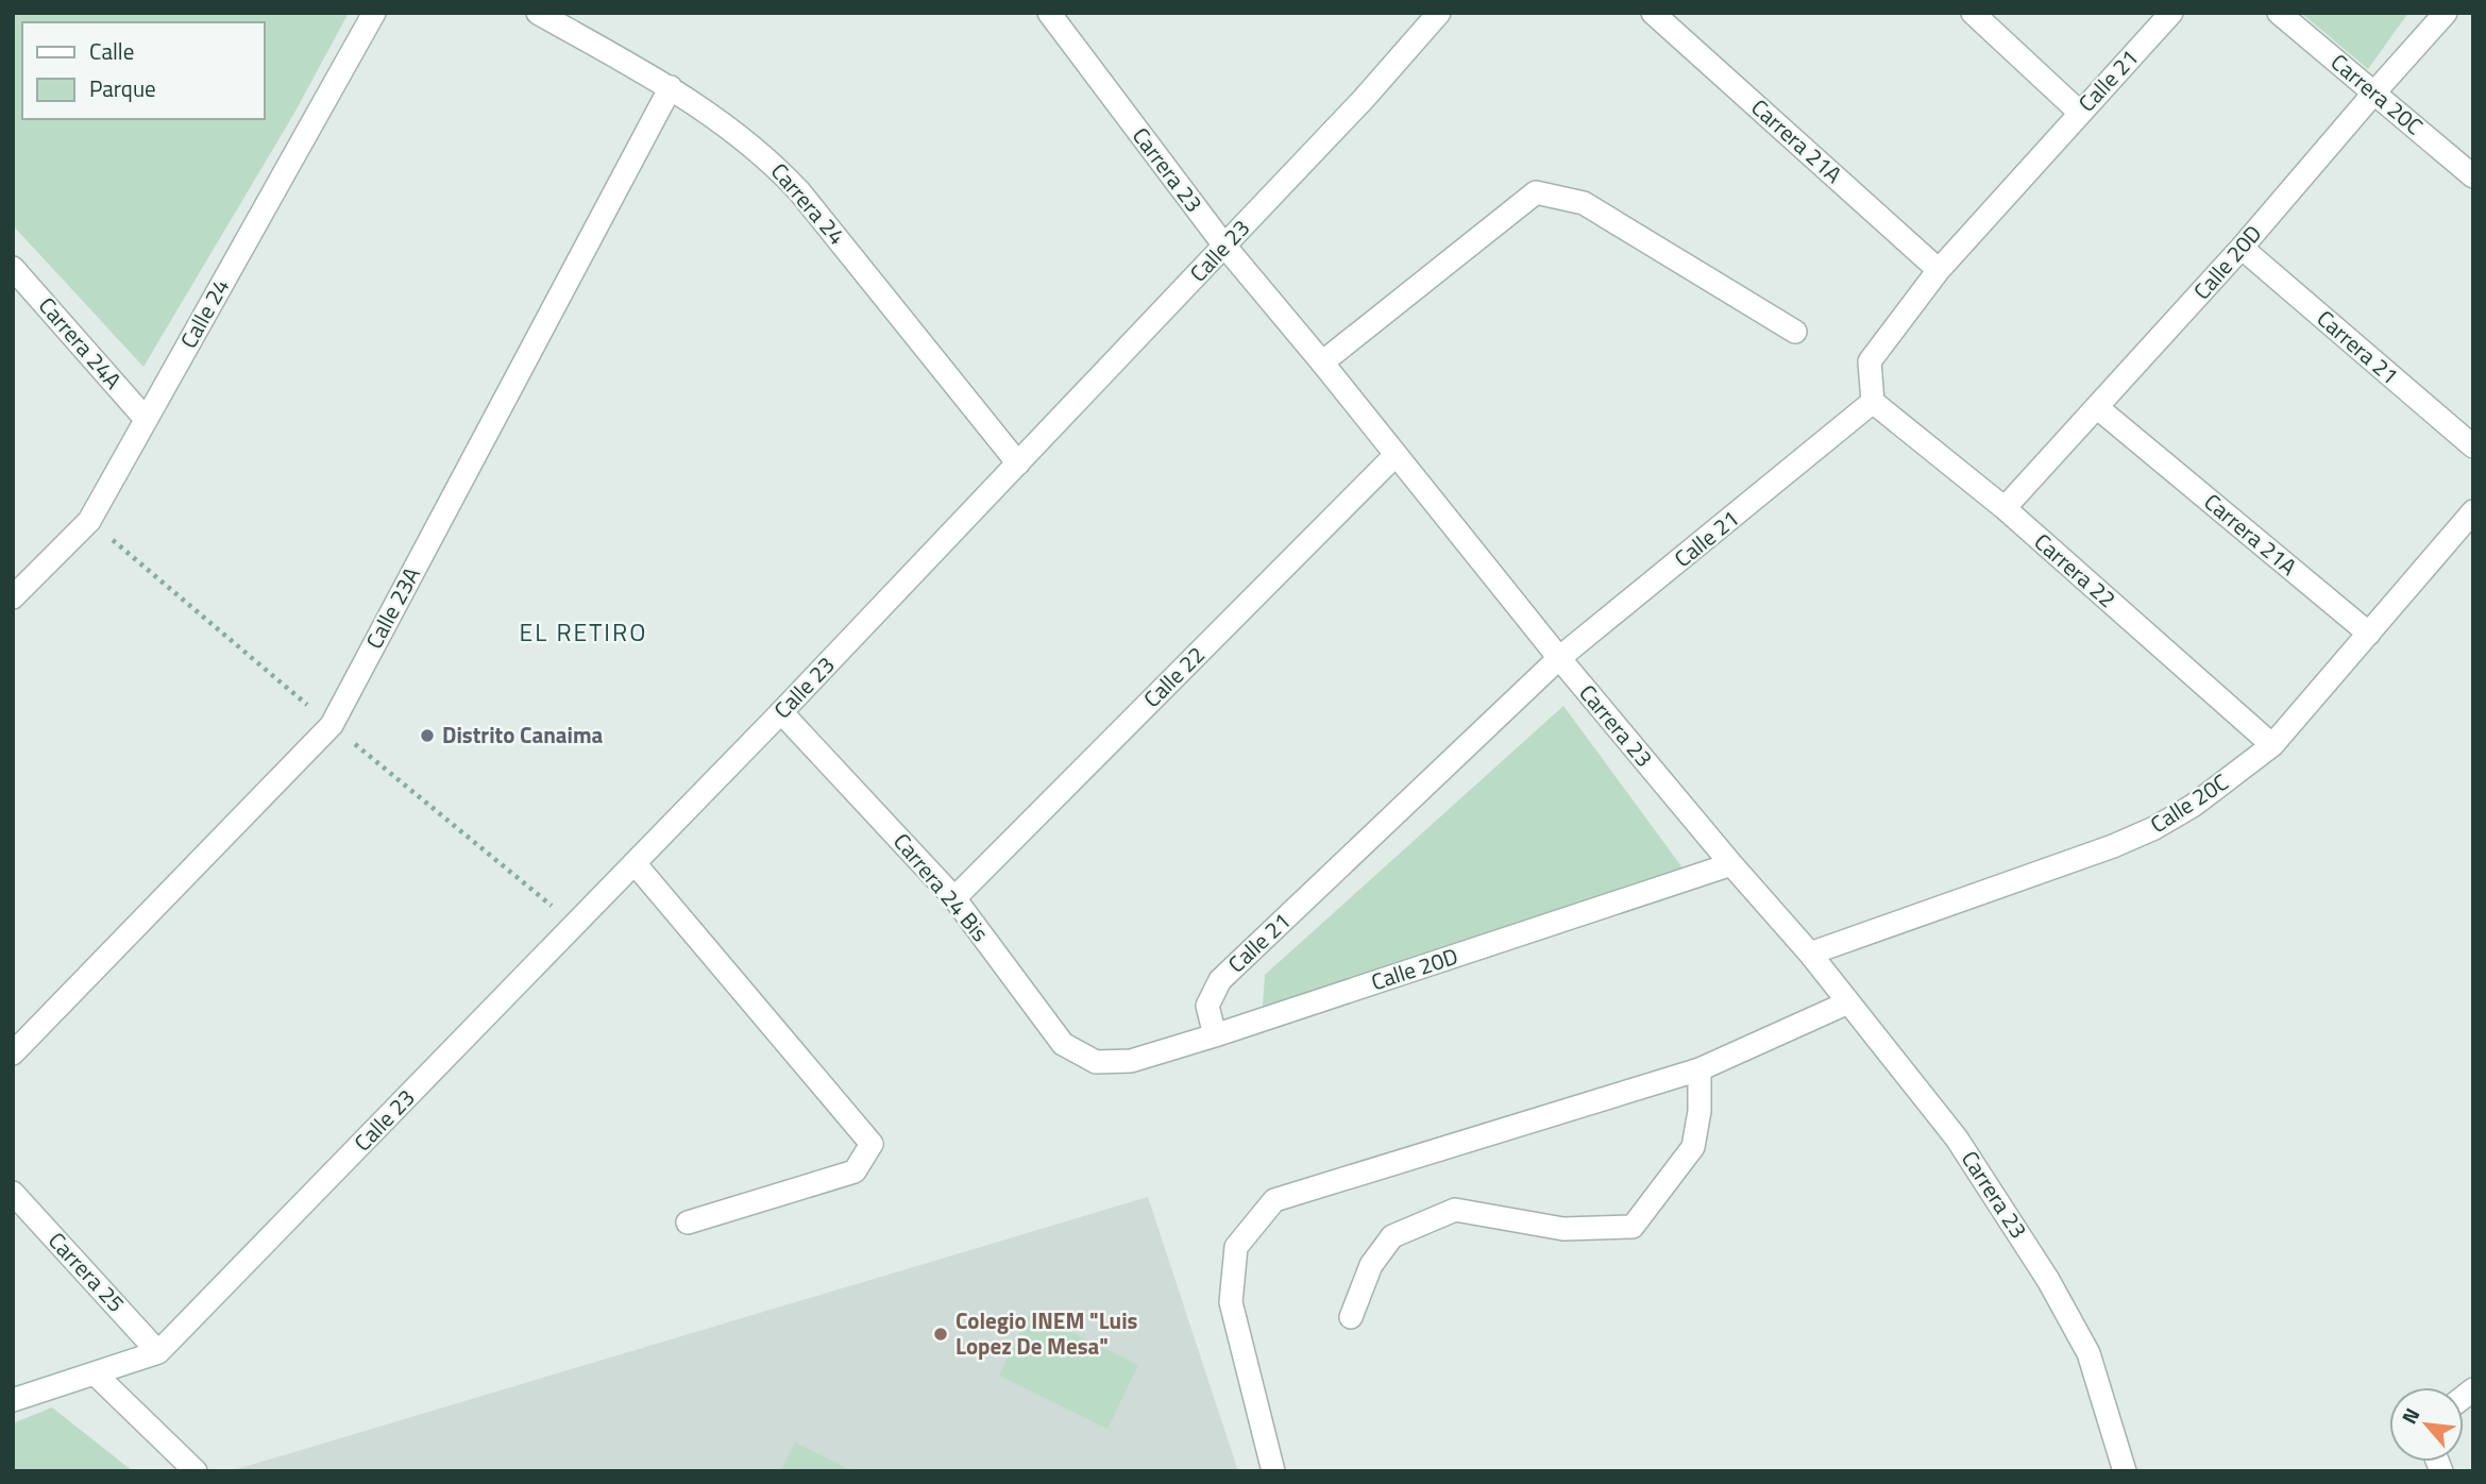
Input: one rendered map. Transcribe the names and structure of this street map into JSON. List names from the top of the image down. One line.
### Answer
{"streets":{"street":["Calle 21","Carrera 20C","Carrera 21A","Carrera 23","Carrera 24","Calle 23","Calle 20D","Calle 24","Carrera 24A","Carrera 21","Carrera 22","Calle 23A","Calle 22","Calle 20C","Carrera 24 Bis","Carrera 25"]},"crossings":[["Calle 21","Carrera 21A"],["Calle 21","Carrera 23"],["Calle 21","Calle 20D"],["Calle 21","Carrera 22"],["Carrera 20C","Calle 20D"],["Carrera 21A","Calle 20D"],["Carrera 21A","Calle 20C"],["Carrera 23","Calle 23"],["Carrera 23","Calle 20D"],["Carrera 23","Calle 22"],["Carrera 23","Calle 20C"],["Carrera 24","Calle 23"],["Carrera 24","Calle 23A"],["Calle 23","Carrera 24 Bis"],["Calle 23","Carrera 25"],["Calle 20D","Carrera 21"],["Calle 20D","Carrera 22"],["Calle 20D","Carrera 24 Bis"],["Calle 24","Carrera 24A"],["Carrera 22","Calle 20C"],["Calle 22","Carrera 24 Bis"]],"districts":["EL RETIRO"],"places":["Distrito Canaima","Colegio INEM \"Luis Lopez De Mesa\""],"legend":["Calle","Parque"],"north":"top left"}
